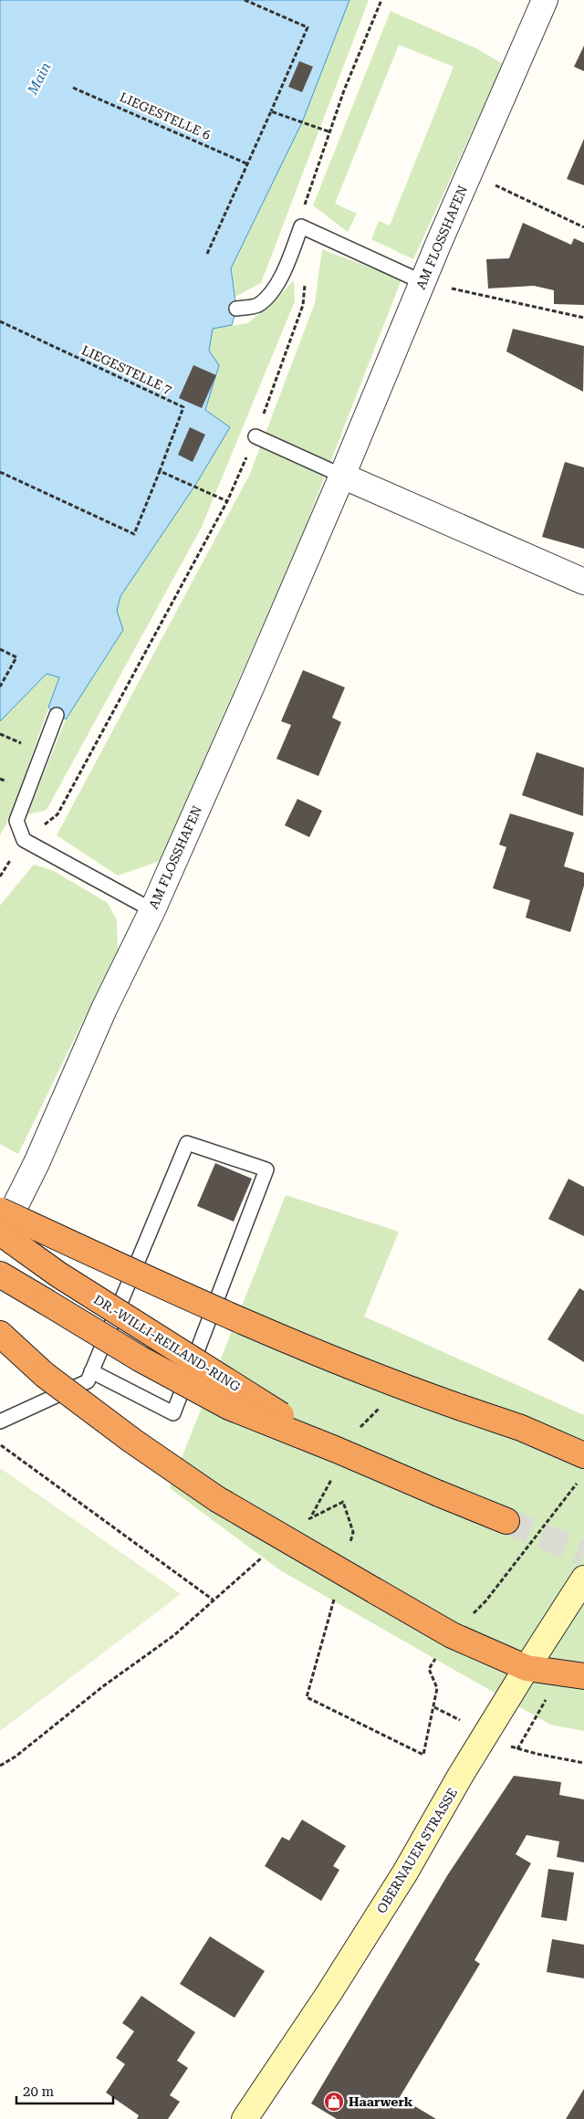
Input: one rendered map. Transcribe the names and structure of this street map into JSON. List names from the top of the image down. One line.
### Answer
{"streets":{"highway":["DR.-WILLI-REILAND-RING"],"main road":["OBERNAUER STRASSE"],"street":["AM FLOSSHAFEN"],"path":["LIEGESTELLE 6","LIEGESTELLE 7"]},"crossings":[["AM FLOSSHAFEN","DR.-WILLI-REILAND-RING"]],"water":["Main"],"places":{"shop":["Haarwerk"]},"scale_bar":"20 m"}
